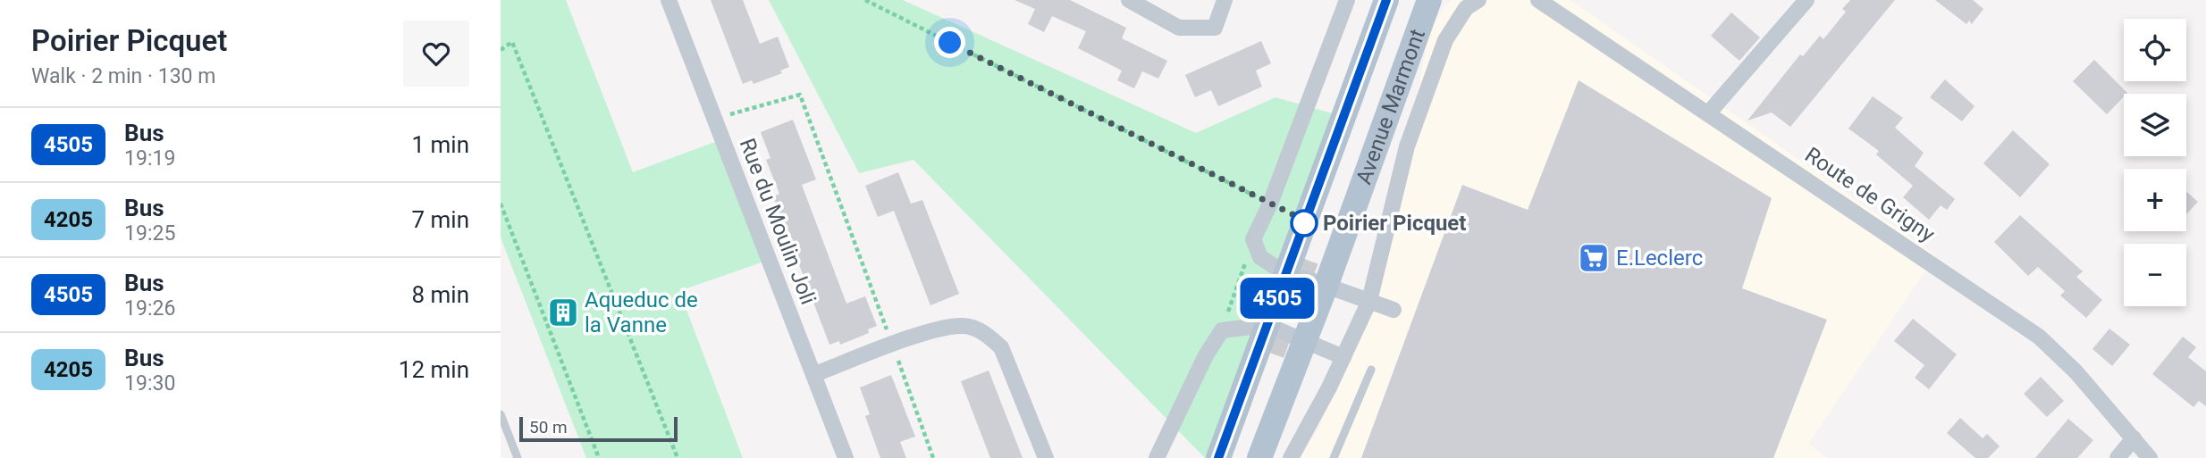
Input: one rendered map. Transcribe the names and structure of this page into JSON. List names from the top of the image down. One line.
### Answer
{"streets":{"main road":["Avenue Marmont"],"street":["Route de Grigny","Rue du Moulin Joli"]},"places":{"other":["Poirier Picquet"],"supermarket":["E.Leclerc"],"building":["Aqueduc de la Vanne"]},"lines":["bus line 4505"],"scale_bar":"50 m","page":{"heading":["Poirier Picquet","Walk · 2 min · 130 m"],"on_map":"4505","map_buttons":["+","−"],"list":[{"mark":"4505","name":"Bus","note":"19:19","value":"1 min"},{"mark":"4205","name":"Bus","note":"19:25","value":"7 min"},{"mark":"4505","name":"Bus","note":"19:26","value":"8 min"},{"mark":"4205","name":"Bus","note":"19:30","value":"12 min"}],"scale":"50 m"}}
